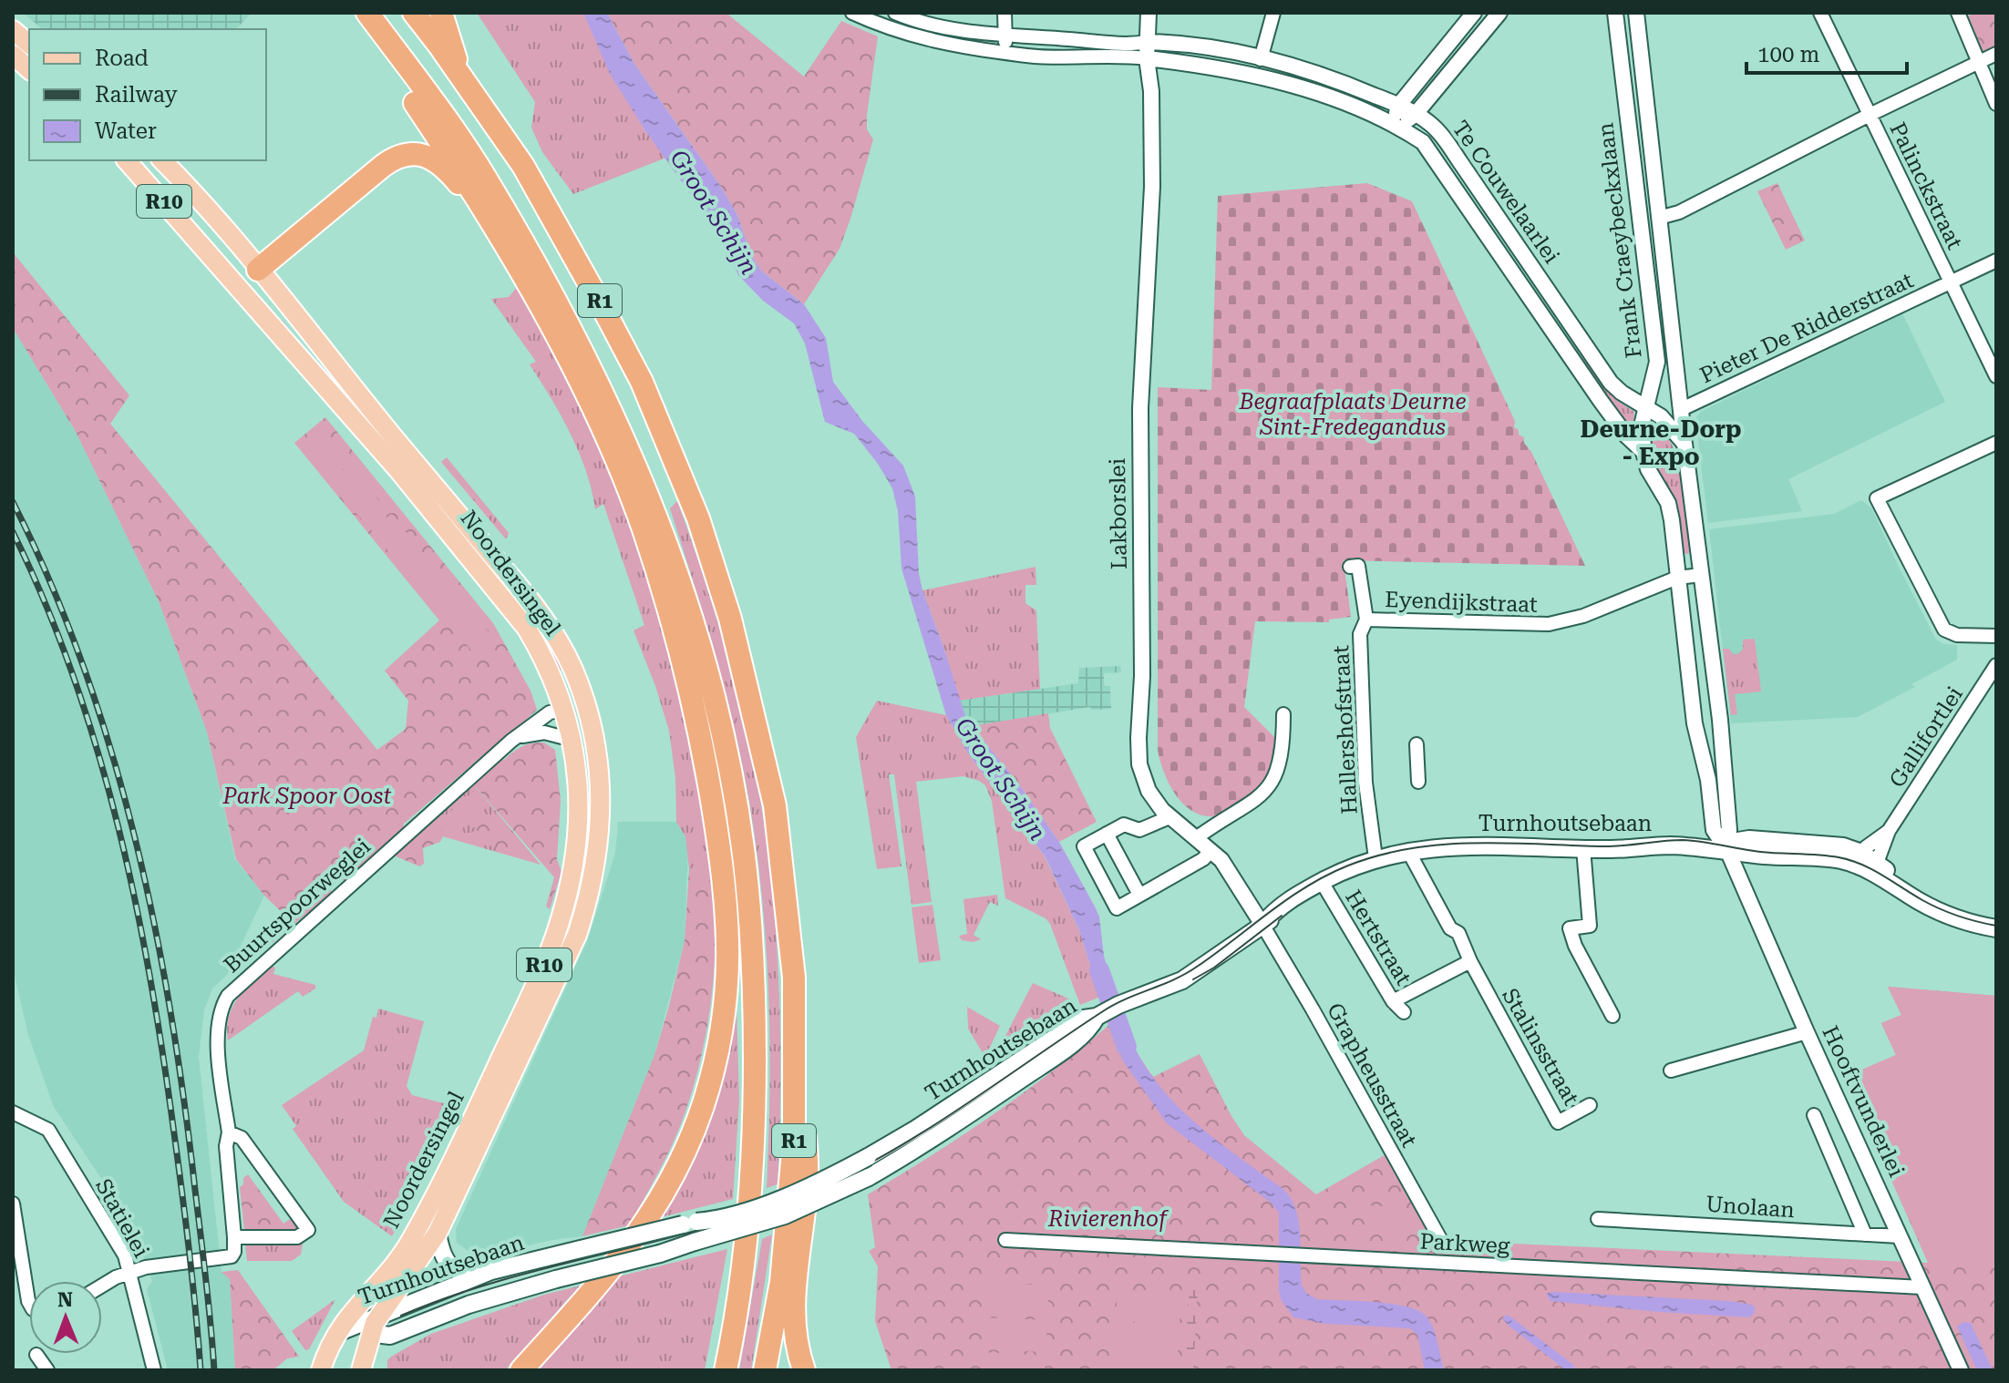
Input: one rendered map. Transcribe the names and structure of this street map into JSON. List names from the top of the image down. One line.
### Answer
{"streets":{"highway":["R1"],"main road":["R10","Noordersingel","Turnhoutsebaan"],"street":["Palinckstraat","Te Couwelaarlei","Frank Craeybeckxlaan","Pieter De Ridderstraat","Lakborslei","Eyendijkstraat","Hallershofstraat","Gallifortlei","Buurtspoorweglei","Hertstraat","Stalinsstraat","Grapheusstraat","Hooftvunderlei","Unolaan","Statielei","Parkweg"]},"crossings":[["Palinckstraat","Pieter De Ridderstraat"],["Te Couwelaarlei","Frank Craeybeckxlaan"],["Te Couwelaarlei","Lakborslei"],["Frank Craeybeckxlaan","Pieter De Ridderstraat"],["Frank Craeybeckxlaan","Eyendijkstraat"],["Frank Craeybeckxlaan","Turnhoutsebaan"],["Frank Craeybeckxlaan","Hooftvunderlei"],["Lakborslei","Turnhoutsebaan"],["Lakborslei","Grapheusstraat"],["Noordersingel","Turnhoutsebaan"],["Noordersingel","Buurtspoorweglei"],["Eyendijkstraat","Hallershofstraat"],["Hallershofstraat","Turnhoutsebaan"],["Gallifortlei","Turnhoutsebaan"],["Turnhoutsebaan","Hertstraat"],["Turnhoutsebaan","Stalinsstraat"],["Turnhoutsebaan","Grapheusstraat"],["Turnhoutsebaan","Hooftvunderlei"],["Buurtspoorweglei","Statielei"],["Hooftvunderlei","Unolaan"],["Hooftvunderlei","Parkweg"]],"districts":["Deurne-Dorp - Expo"],"water":["Groot Schijn"],"parks":["Begraafplaats Deurne Sint-Fredegandus","Park Spoor Oost","Rivierenhof"],"legend":["Road","Railway","Water"],"scale_bar":"100 m","north":"top"}
